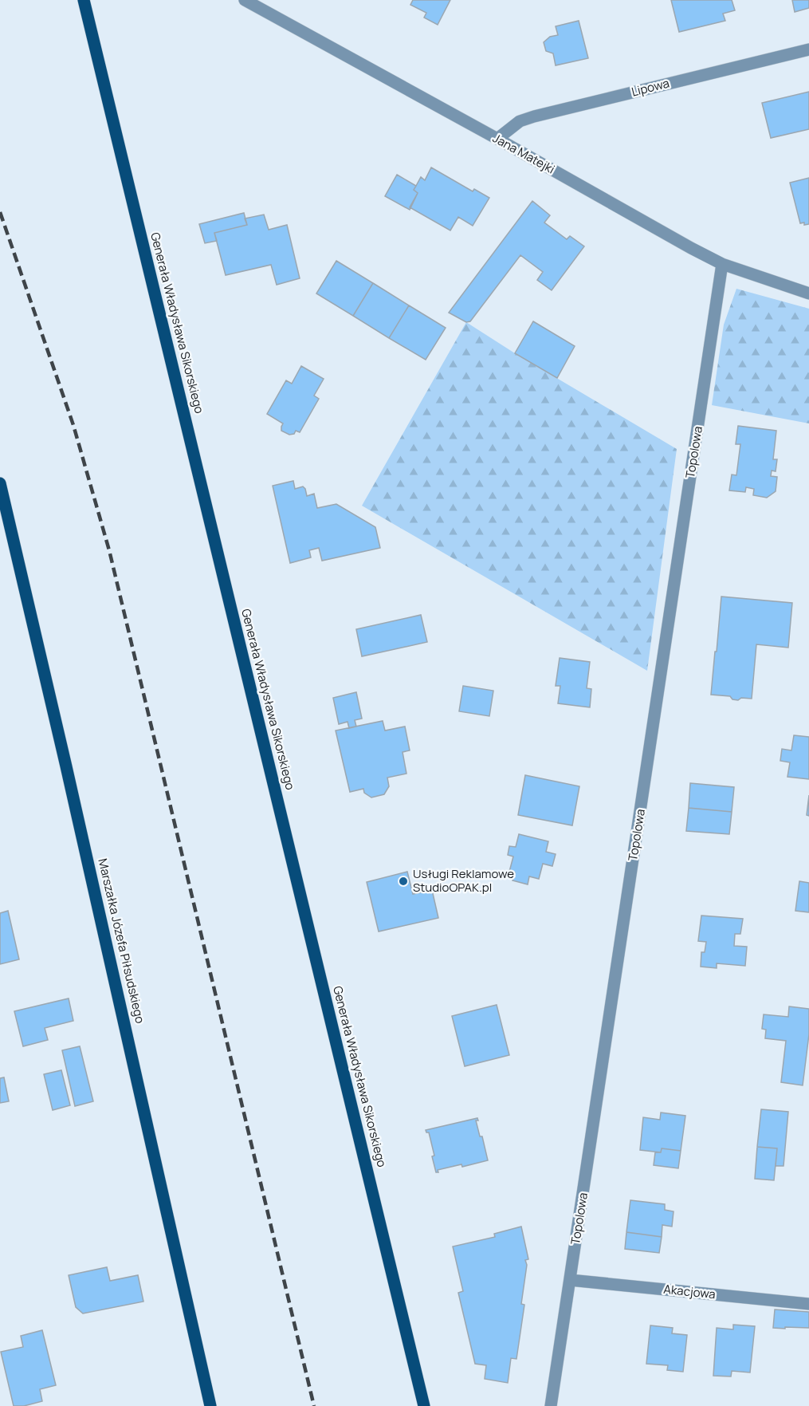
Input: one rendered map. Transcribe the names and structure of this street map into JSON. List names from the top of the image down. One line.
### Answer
{"streets":{"main road":["Generała Władysława Sikorskiego","Marszałka Józefa Piłsudskiego"],"street":["Lipowa","Jana Matejki","Topolowa","Akacjowa"]},"crossings":[["Lipowa","Jana Matejki"],["Jana Matejki","Topolowa"],["Topolowa","Akacjowa"]],"places":["Usługi Reklamowe StudioOPAK.pl"]}
